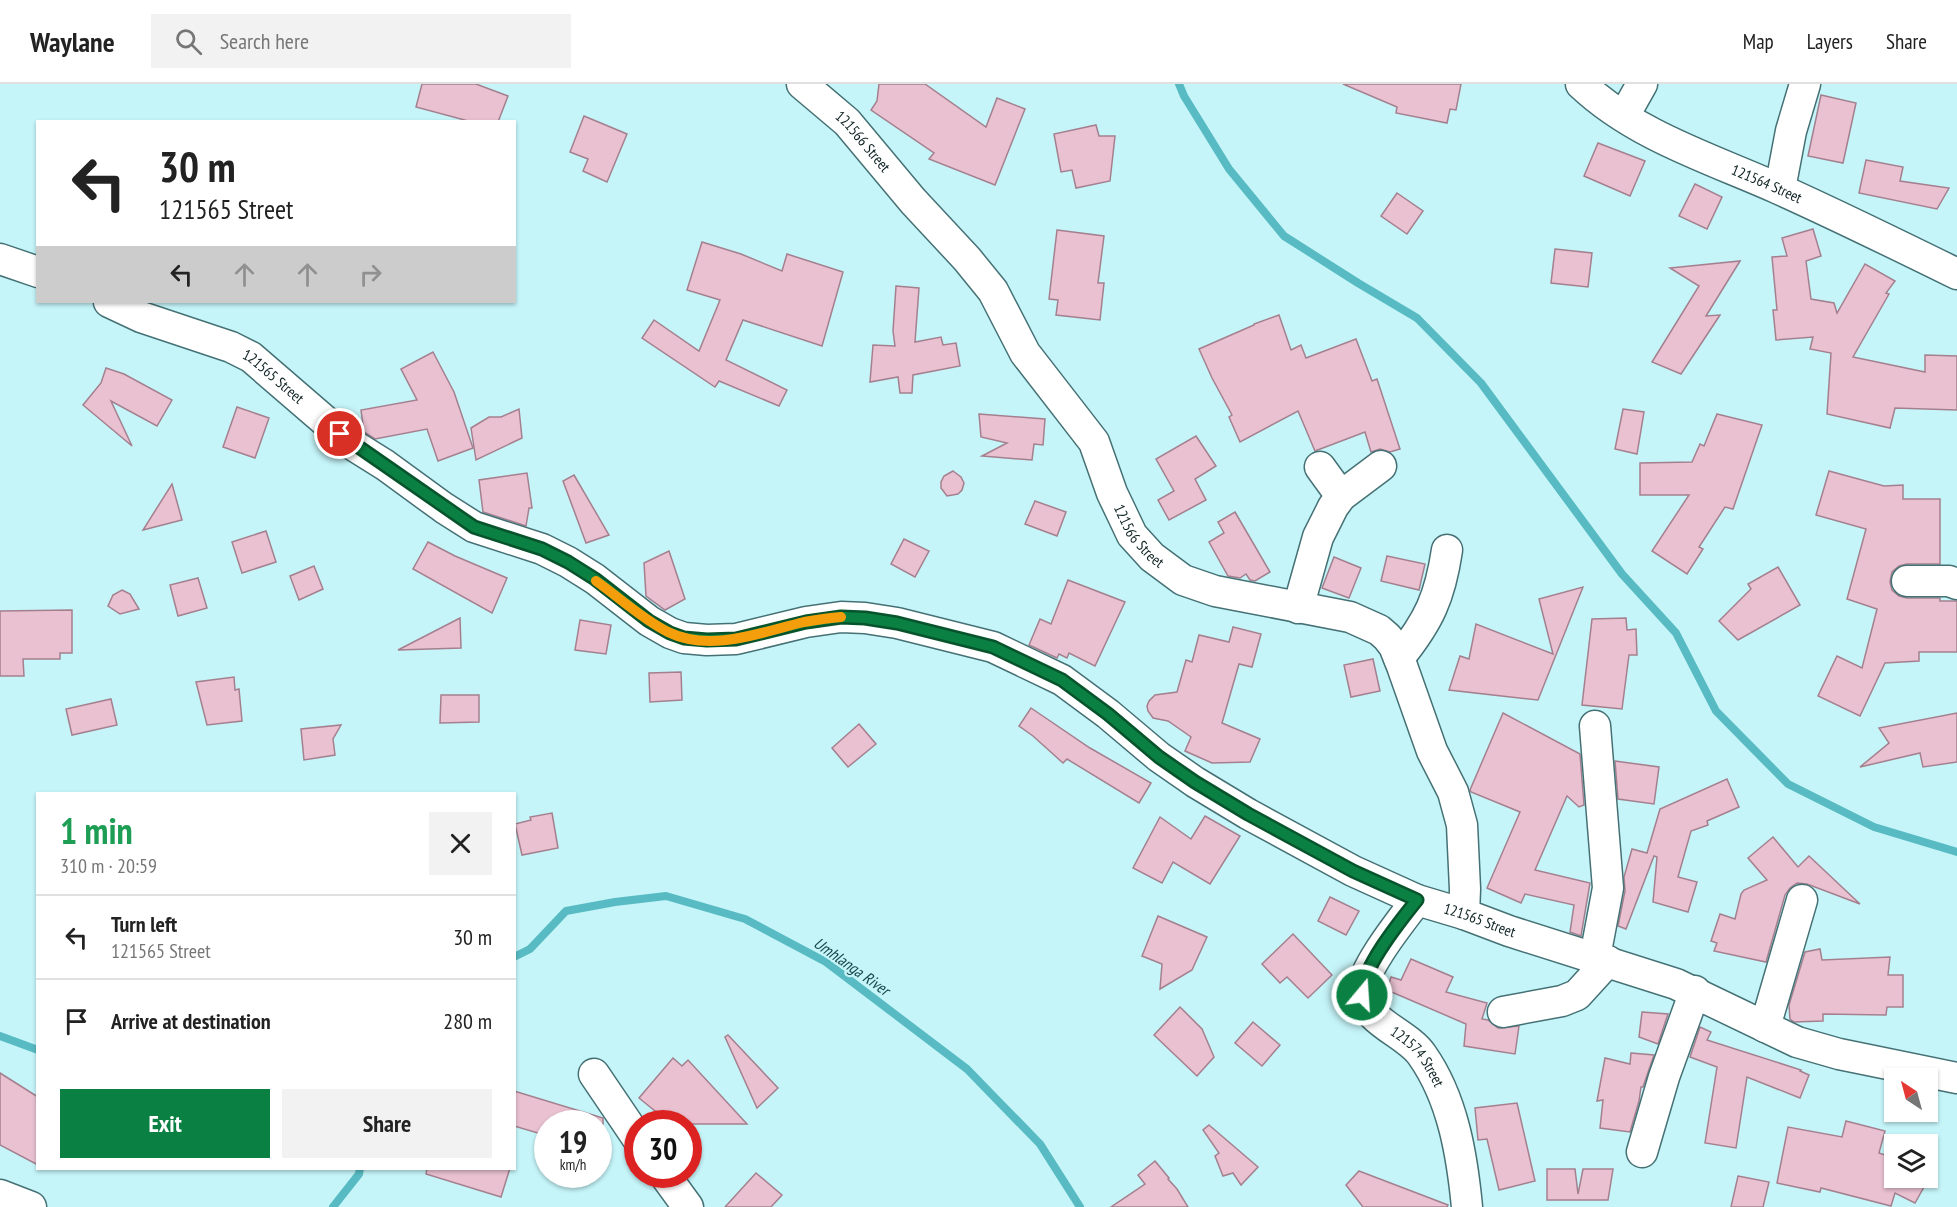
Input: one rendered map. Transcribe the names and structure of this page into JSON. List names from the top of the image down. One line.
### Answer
{"streets":{"street":["121566 Street","121564 Street","121565 Street","121574 Street"]},"crossings":[["121566 Street","121565 Street"],["121565 Street","121574 Street"]],"water":["Umhlanga River"],"north":"top left","page":{"header":"Waylane","search":"Search here","nav":["Map","Layers","Share"],"turn":["30 m","121565 Street"],"heading":["1 min","310 m · 20:59"],"list":[{"name":"Turn left","note":"121565 Street","value":"30 m"},{"name":"Arrive at destination","value":"280 m"}],"buttons":["Exit","Share"],"speed":"19 km/h","limit":"30"}}
